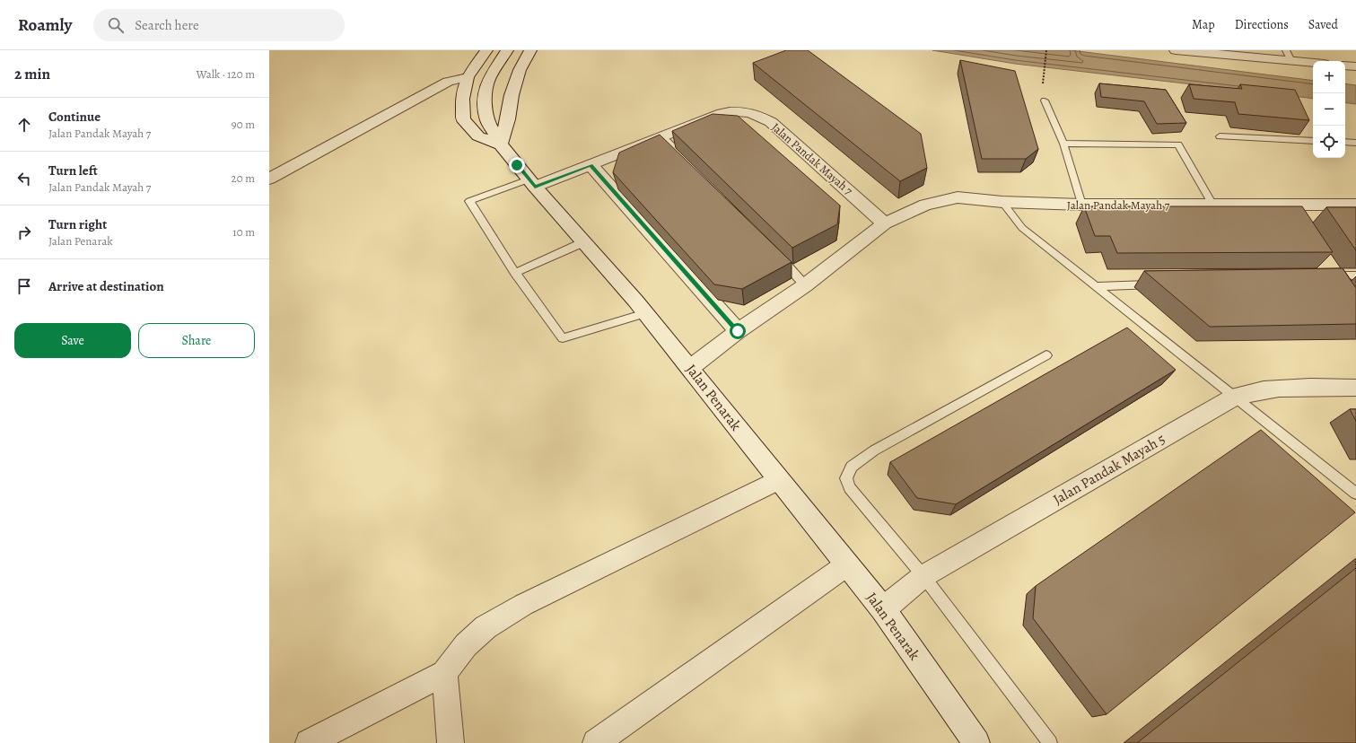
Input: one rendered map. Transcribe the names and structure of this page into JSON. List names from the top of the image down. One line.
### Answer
{"streets":{"street":["Jalan Pandak Mayah 7","Jalan Penarak","Jalan Pandak Mayah 5"]},"crossings":[["Jalan Pandak Mayah 7","Jalan Penarak"],["Jalan Penarak","Jalan Pandak Mayah 5"]],"page":{"header":"Roamly","search":"Search here","nav":["Map","Directions","Saved"],"heading":["2 min","Walk · 120 m"],"map_buttons":["+","−"],"list":[["Continue","Jalan Pandak Mayah 7","90 m"],["Turn left","Jalan Pandak Mayah 7","20 m"],["Turn right","Jalan Penarak","10 m"],"Arrive at destination"],"buttons":["Save","Share"]}}
